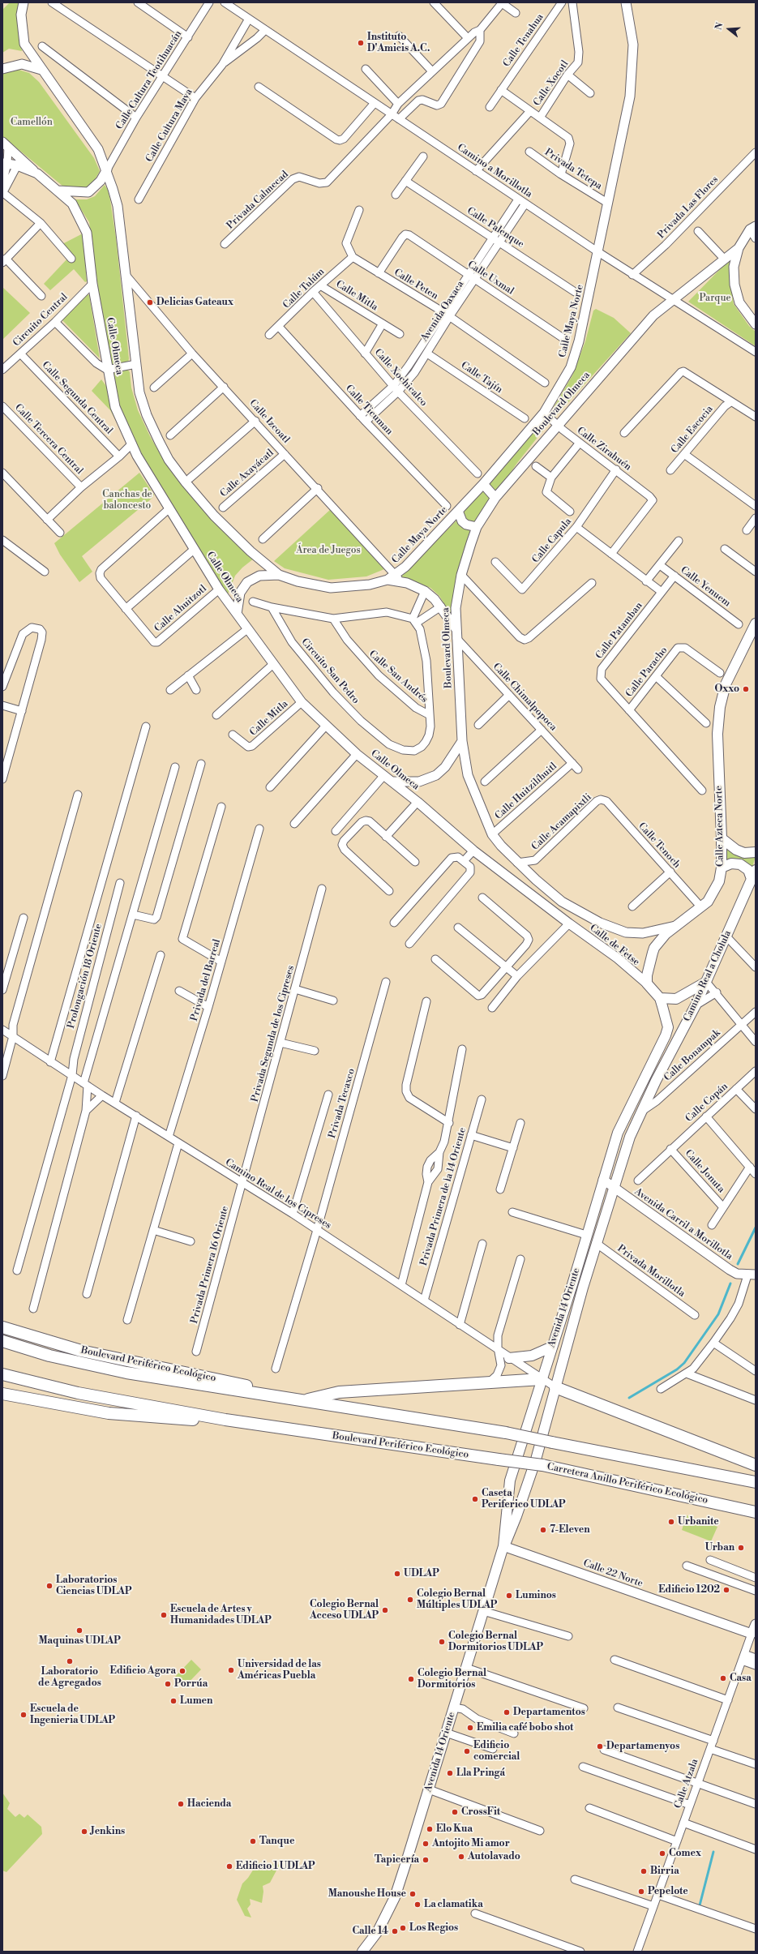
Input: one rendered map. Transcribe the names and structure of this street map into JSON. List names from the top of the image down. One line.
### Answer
{"streets":{"highway":["Boulevard Periférico Ecológico","Carretera Anillo Periférico Ecológico"],"main road":["Calle Azteca Norte","Camino Real a Cholula","Avenida 14 Oriente"],"street":["Calle Tenahua","Calle Cultura Teotihuacán","Calle Xocotl","Calle Cultura Maya","Privada Tetepa","Camino a Morillotla","Privada Calmecad","Privada Las Flores","Calle Palenque","Calle Uxmal","Calle Peten","Calle Tulúm","Calle Mitla","Avenida Oaxaca","Circuito Central","Calle Maya Norte","Calle Olmeca","Calle Xochicalco","Calle Tajín","Calle Segunda Central","Boulevard Olmeca","Calle Ticuman","Calle Izcoatl","Calle Escocia","Calle Tercera Central","Calle Zirahuén","Calle Axayácatl","Calle Capula","Calle Yenuem","Calle Ahuitzotl","Calle Patamban","Circuito San Pedro","Calle Paracho","Calle San Andrés","Calle Chimalpopoca","Calle Huitzilíhuitl","Calle Acamapixtli","Calle Tenoch","Calle de Fetse","Prolongación 18 Oriente","Privada del Barreal","Privada Segunda de los Cipreses","Calle Bonampak","Calle Copán","Privada Tecaxco","Calle Jonuta","Camino Real de los Cipreses","Privada Primera de la 14 Oriente","Avenida Carril a Morillotla","Privada Primera 16 Oriente","Privada Morillotla","Calle 22 Norte","Calle Atzala"]},"crossings":[["Calle Cultura Teotihuacán","Calle Olmeca"],["Calle Cultura Maya","Camino a Morillotla"],["Privada Tetepa","Calle Maya Norte"],["Camino a Morillotla","Privada Calmecad"],["Camino a Morillotla","Privada Las Flores"],["Camino a Morillotla","Avenida Oaxaca"],["Camino a Morillotla","Calle Maya Norte"],["Camino a Morillotla","Boulevard Olmeca"],["Calle Palenque","Avenida Oaxaca"],["Calle Uxmal","Calle Peten"],["Calle Uxmal","Avenida Oaxaca"],["Calle Peten","Calle Tulúm"],["Calle Peten","Avenida Oaxaca"],["Calle Tulúm","Calle Mitla"],["Calle Tulúm","Calle Xochicalco"],["Calle Tulúm","Calle Ticuman"],["Calle Mitla","Calle Olmeca"],["Avenida Oaxaca","Calle Xochicalco"],["Avenida Oaxaca","Calle Tajín"],["Avenida Oaxaca","Calle Ticuman"],["Circuito Central","Calle Olmeca"],["Circuito Central","Calle Segunda Central"],["Calle Maya Norte","Calle Olmeca"],["Calle Maya Norte","Calle Izcoatl"],["Calle Maya Norte","Calle Zirahuén"],["Calle Olmeca","Calle Izcoatl"],["Calle Olmeca","Calle Ahuitzotl"],["Calle Olmeca","Calle de Fetse"],["Boulevard Olmeca","Calle Zirahuén"],["Boulevard Olmeca","Calle Chimalpopoca"],["Boulevard Olmeca","Calle Huitzilíhuitl"],["Boulevard Olmeca","Calle Acamapixtli"],["Boulevard Olmeca","Calle Azteca Norte"],["Calle Izcoatl","Calle Axayácatl"],["Calle Zirahuén","Calle Capula"],["Calle Yenuem","Calle Patamban"],["Calle Patamban","Calle Paracho"],["Circuito San Pedro","Calle San Andrés"],["Calle Chimalpopoca","Calle Huitzilíhuitl"],["Calle Acamapixtli","Calle Tenoch"],["Calle Azteca Norte","Calle Tenoch"],["Calle Azteca Norte","Calle de Fetse"],["Prolongación 18 Oriente","Camino Real de los Cipreses"],["Camino Real a Cholula","Avenida 14 Oriente"],["Privada del Barreal","Camino Real de los Cipreses"],["Privada Segunda de los Cipreses","Camino Real de los Cipreses"],["Privada Segunda de los Cipreses","Privada Primera 16 Oriente"],["Calle Bonampak","Avenida 14 Oriente"],["Calle Copán","Calle Jonuta"],["Privada Tecaxco","Camino Real de los Cipreses"],["Camino Real de los Cipreses","Privada Primera de la 14 Oriente"],["Camino Real de los Cipreses","Privada Primera 16 Oriente"],["Camino Real de los Cipreses","Avenida 14 Oriente"],["Avenida Carril a Morillotla","Avenida 14 Oriente"],["Privada Morillotla","Avenida 14 Oriente"],["Avenida 14 Oriente","Calle 22 Norte"],["Boulevard Periférico Ecológico","Carretera Anillo Periférico Ecológico"],["Calle 22 Norte","Calle Atzala"]],"parks":["Camellón","Parque","Canchas de baloncesto","Área de Juegos"],"places":["Instituto D'Amicis A.C.","Delicias Gateaux","Oxxo","Caseta Periferico UDLAP","Urbanite","7-Eleven","Urban","UDLAP","Laboratorios Ciencias UDLAP","Edificio 1202","Luminos","Colegio Bernal Múltiples UDLAP","Colegio Bernal Acceso UDLAP","Escuela de Artes y Humanidades UDLAP","Maquinas UDLAP","Colegio Bernal Dormitorios UDLAP","Laboratorio de Agregados","Universidad de las Américas Puebla","Edificio Agora","Casa","Colegio Bernal Dormitorios","Porrúa","Lumen","Departamentos","Escuela de Ingenieria UDLAP","Emilia café bobo shot","Departamenyos","Edificio comercial","Lla Pringá","Hacienda","CrossFit","Elo Kua","Jenkins","Tanque","Antojito Mi amor","Comex","Autolavado","Tapicería","Edificio 1 UDLAP","Birria","Pepelote","Manoushe House","La clamatika","Los Regios","Calle 14"],"north":"left"}
